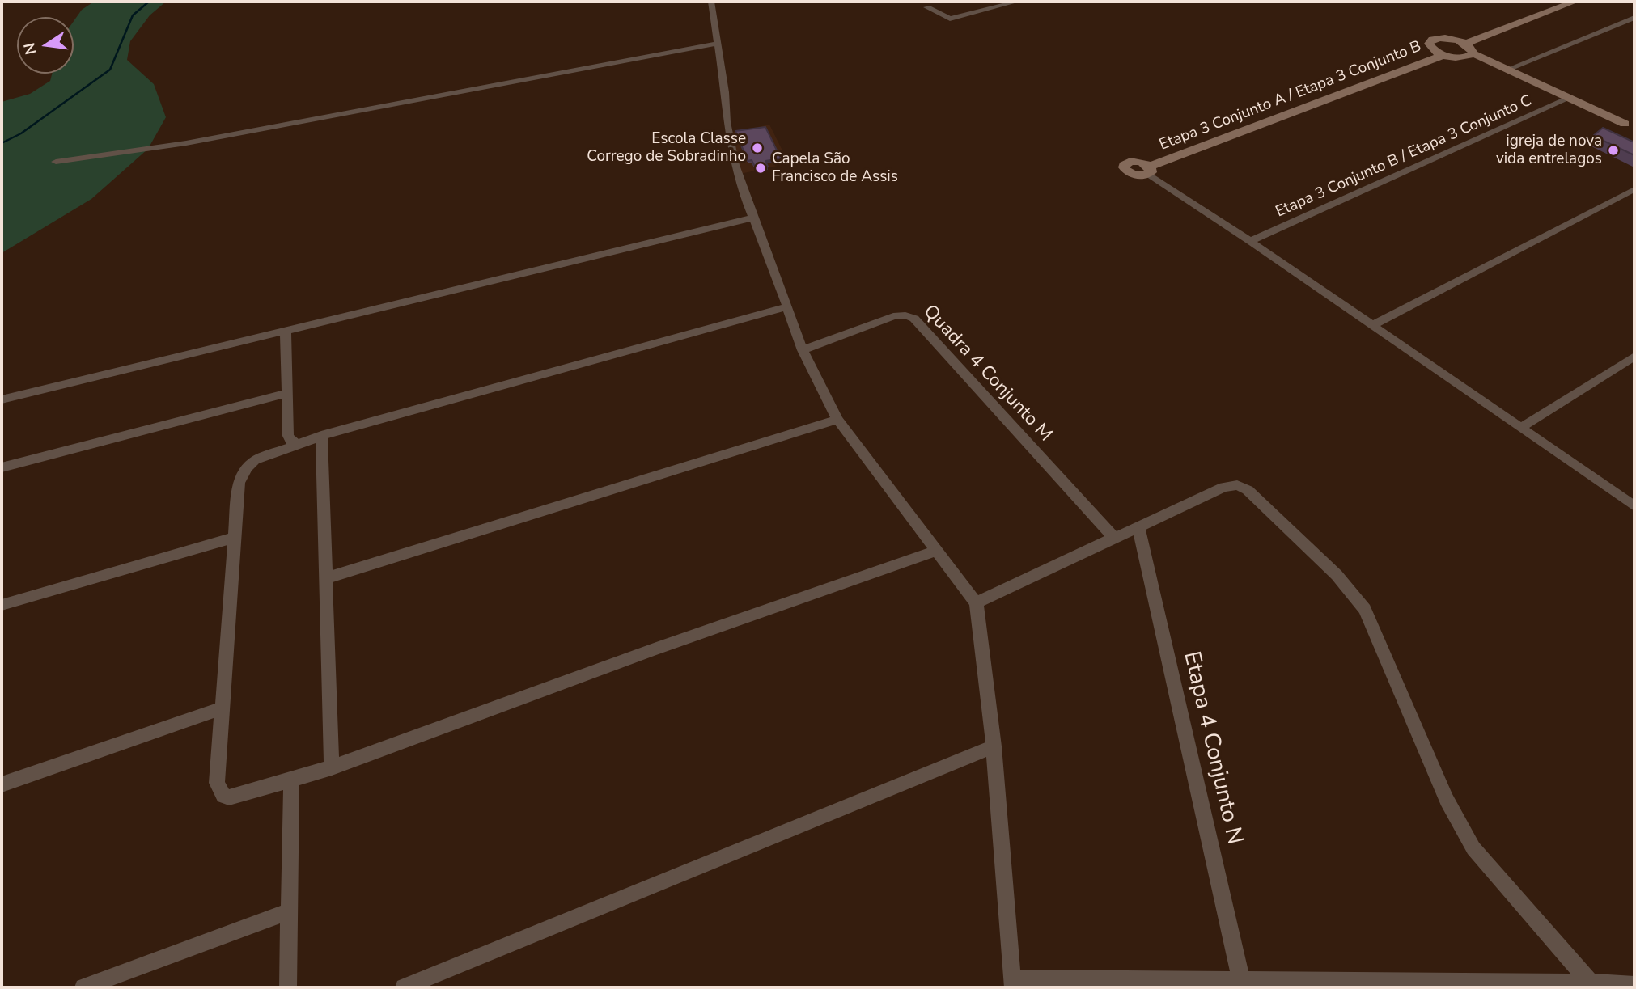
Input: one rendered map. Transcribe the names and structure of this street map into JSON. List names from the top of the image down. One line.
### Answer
{"streets":{"street":["Etapa 3 Conjunto A / Etapa 3 Conjunto B","Etapa 3 Conjunto B / Etapa 3 Conjunto C","Quadra 4 Conjunto M","Etapa 4 Conjunto N"]},"places":["Escola Classe Corrego de Sobradinho","igreja de nova vida entrelagos","Capela São Francisco de Assis"],"north":"left"}
